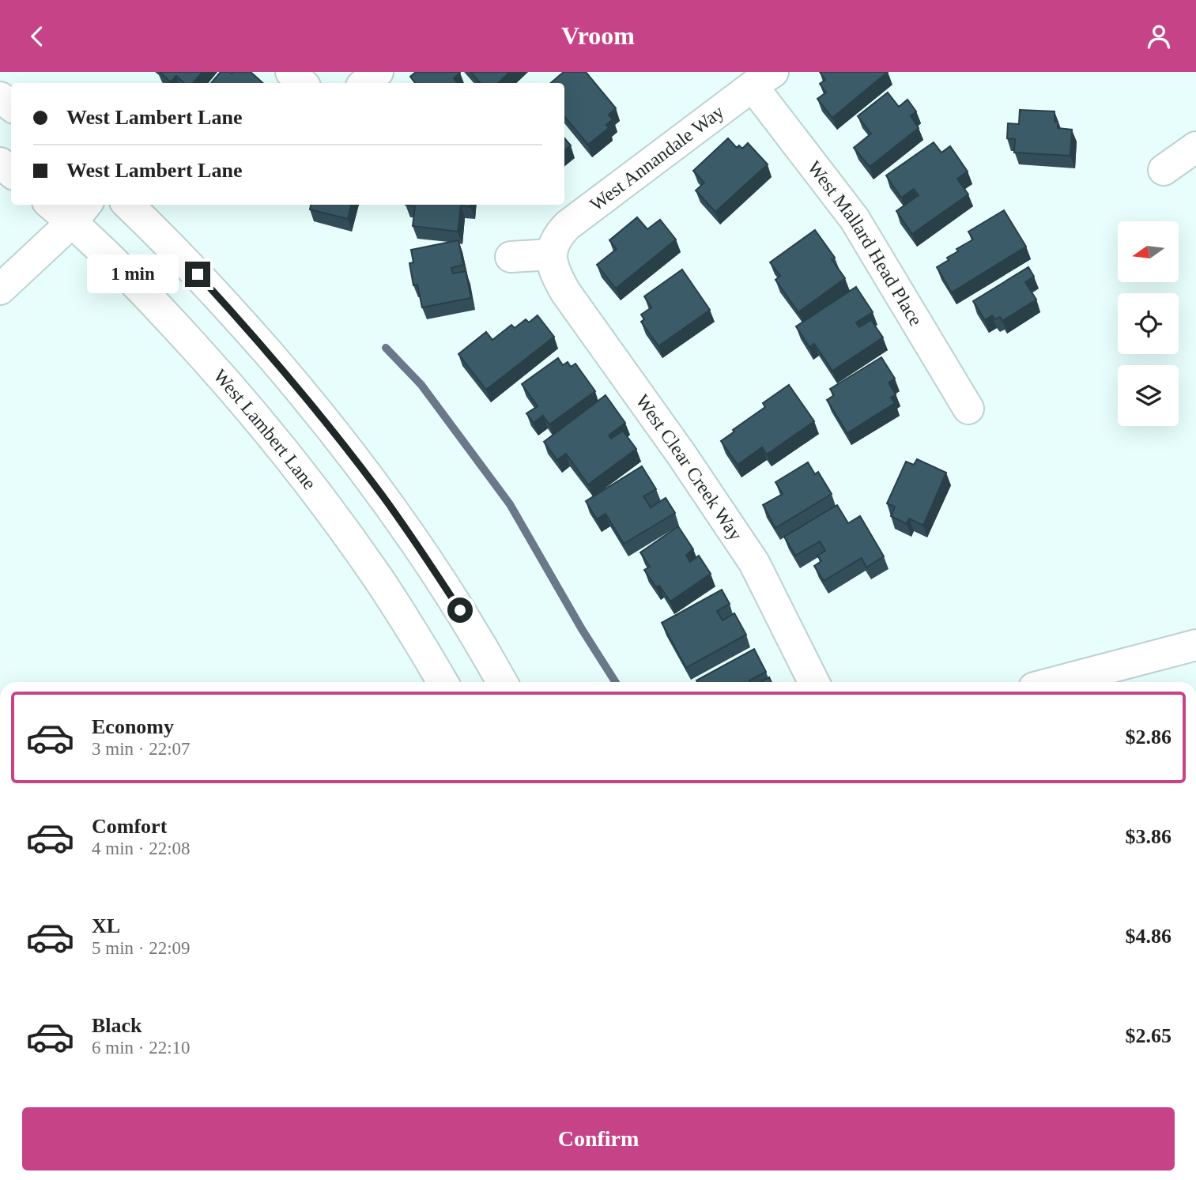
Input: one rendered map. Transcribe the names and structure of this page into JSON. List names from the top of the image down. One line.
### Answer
{"streets":{"street":["West Annandale Way","West Mallard Head Place","West Lambert Lane","West Clear Creek Way"]},"crossings":[["West Annandale Way","West Mallard Head Place"],["West Annandale Way","West Clear Creek Way"]],"north":"left","page":{"header":"Vroom","banner":["West Lambert Lane","West Lambert Lane"],"bubble":"1 min","list":[{"name":"Economy","note":"3 min · 22:07","value":"$2.86"},{"name":"Comfort","note":"4 min · 22:08","value":"$3.86"},{"name":"XL","note":"5 min · 22:09","value":"$4.86"},{"name":"Black","note":"6 min · 22:10","value":"$2.65"}],"buttons":"Confirm"}}
